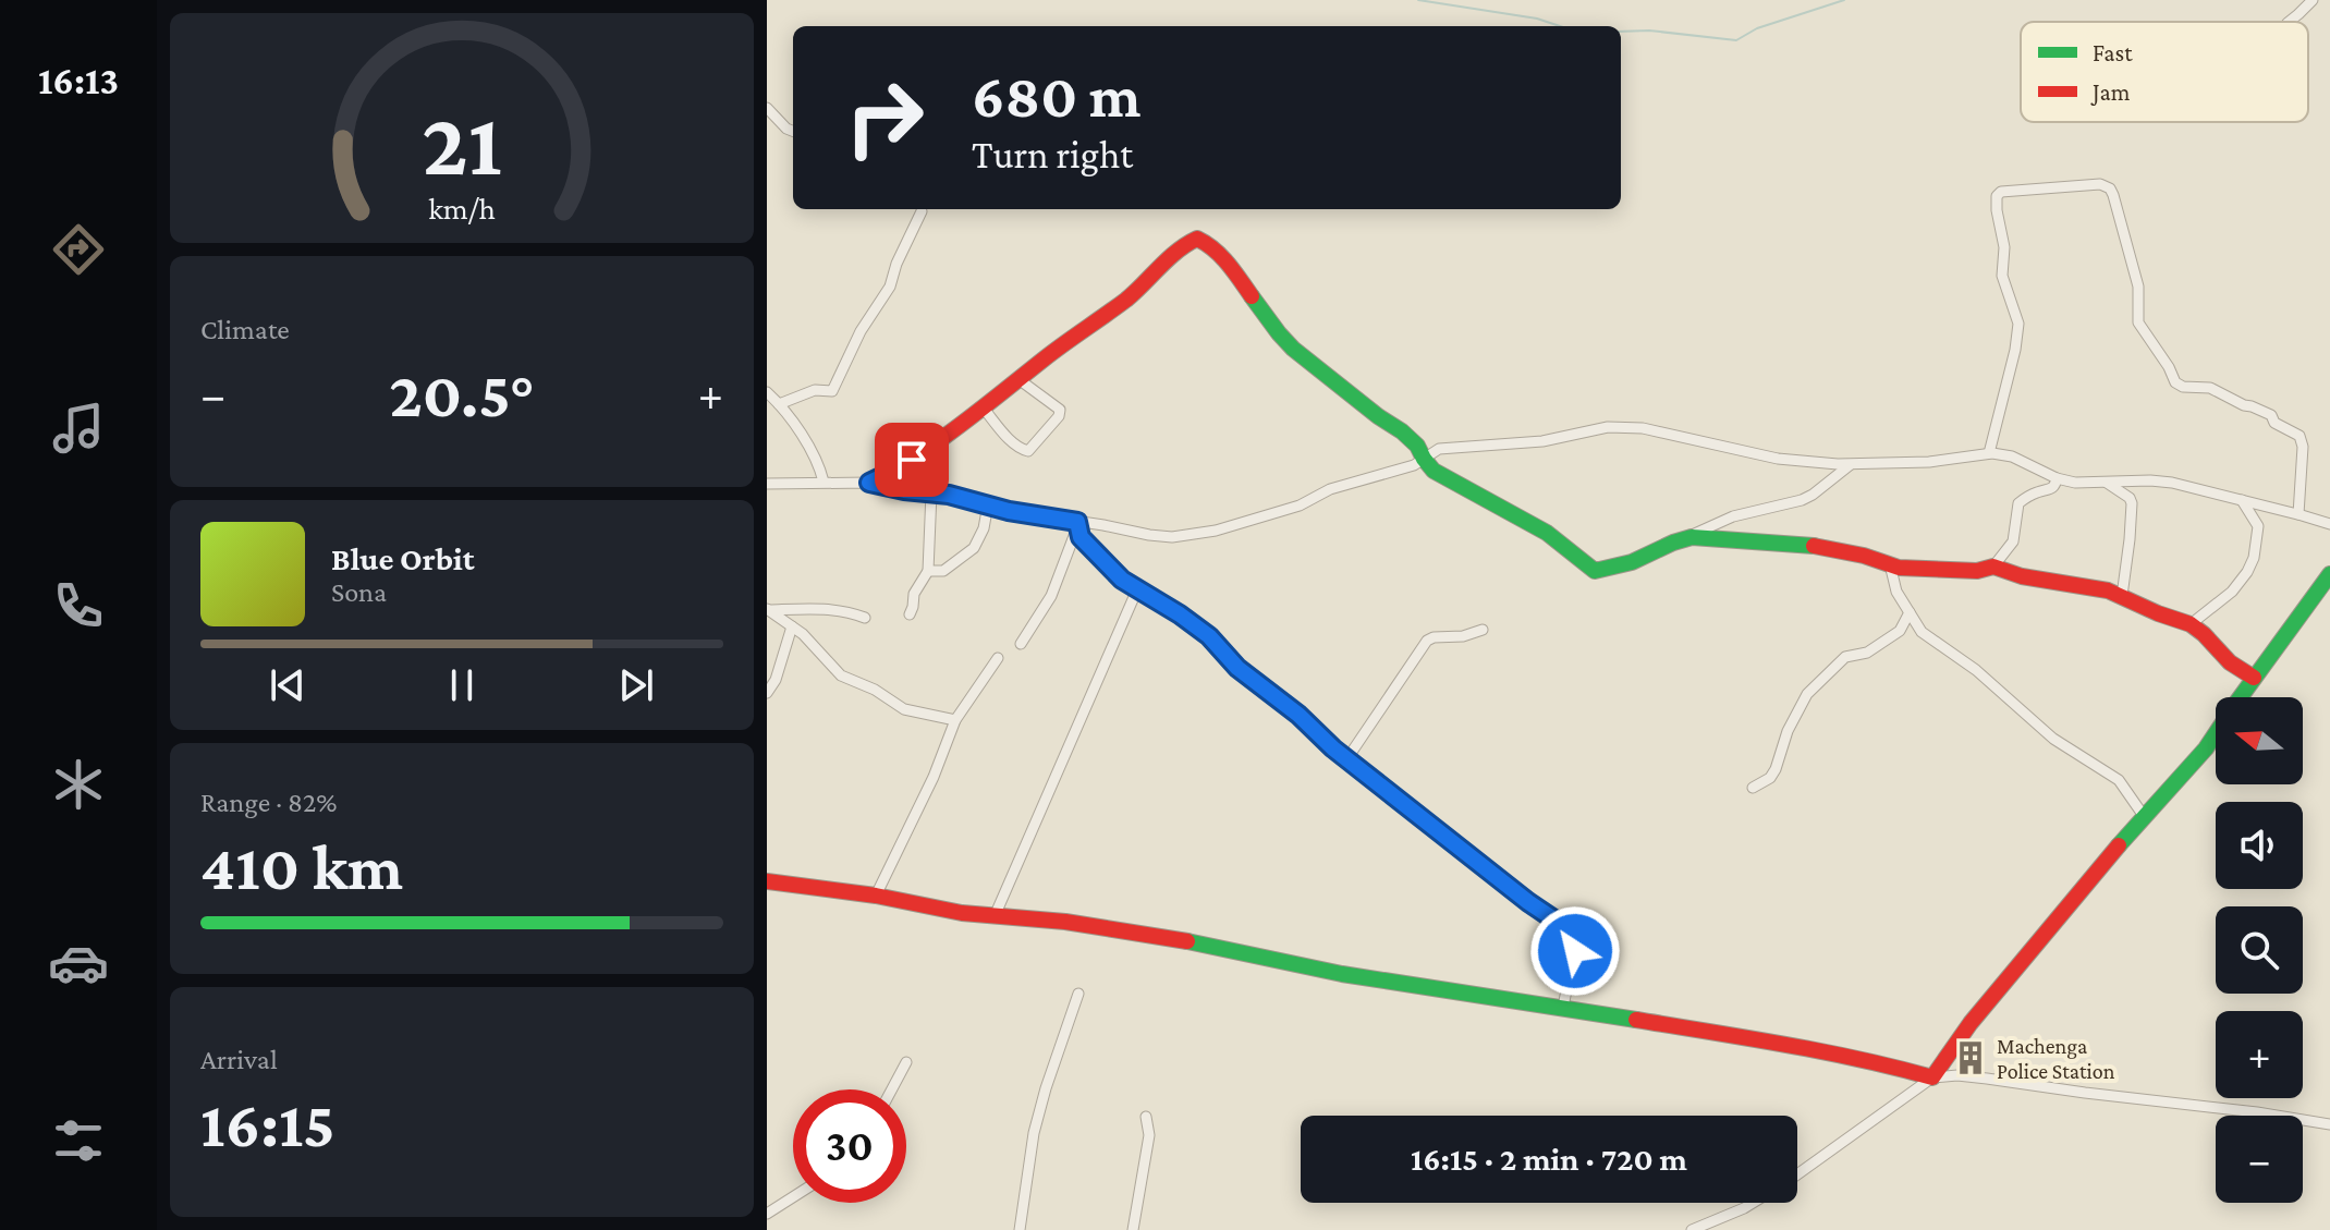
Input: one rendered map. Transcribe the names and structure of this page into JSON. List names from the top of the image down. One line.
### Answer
{"places":{"building":["Machenga Police Station"]},"legend":["Fast","Jam"],"north":"left","page":{"tabs":"16:13","turn":["680 m","Turn right"],"tile":["Climate",["Range · 82%","410 km"],["Arrival","16:15"]],"heat":["−","20.5°","+"],"song":["Blue Orbit","Sona"],"map_buttons":["+","−"],"limit":"30","trip":"16:15 · 2 min · 720 m","gauge":["21","km/h"]}}
